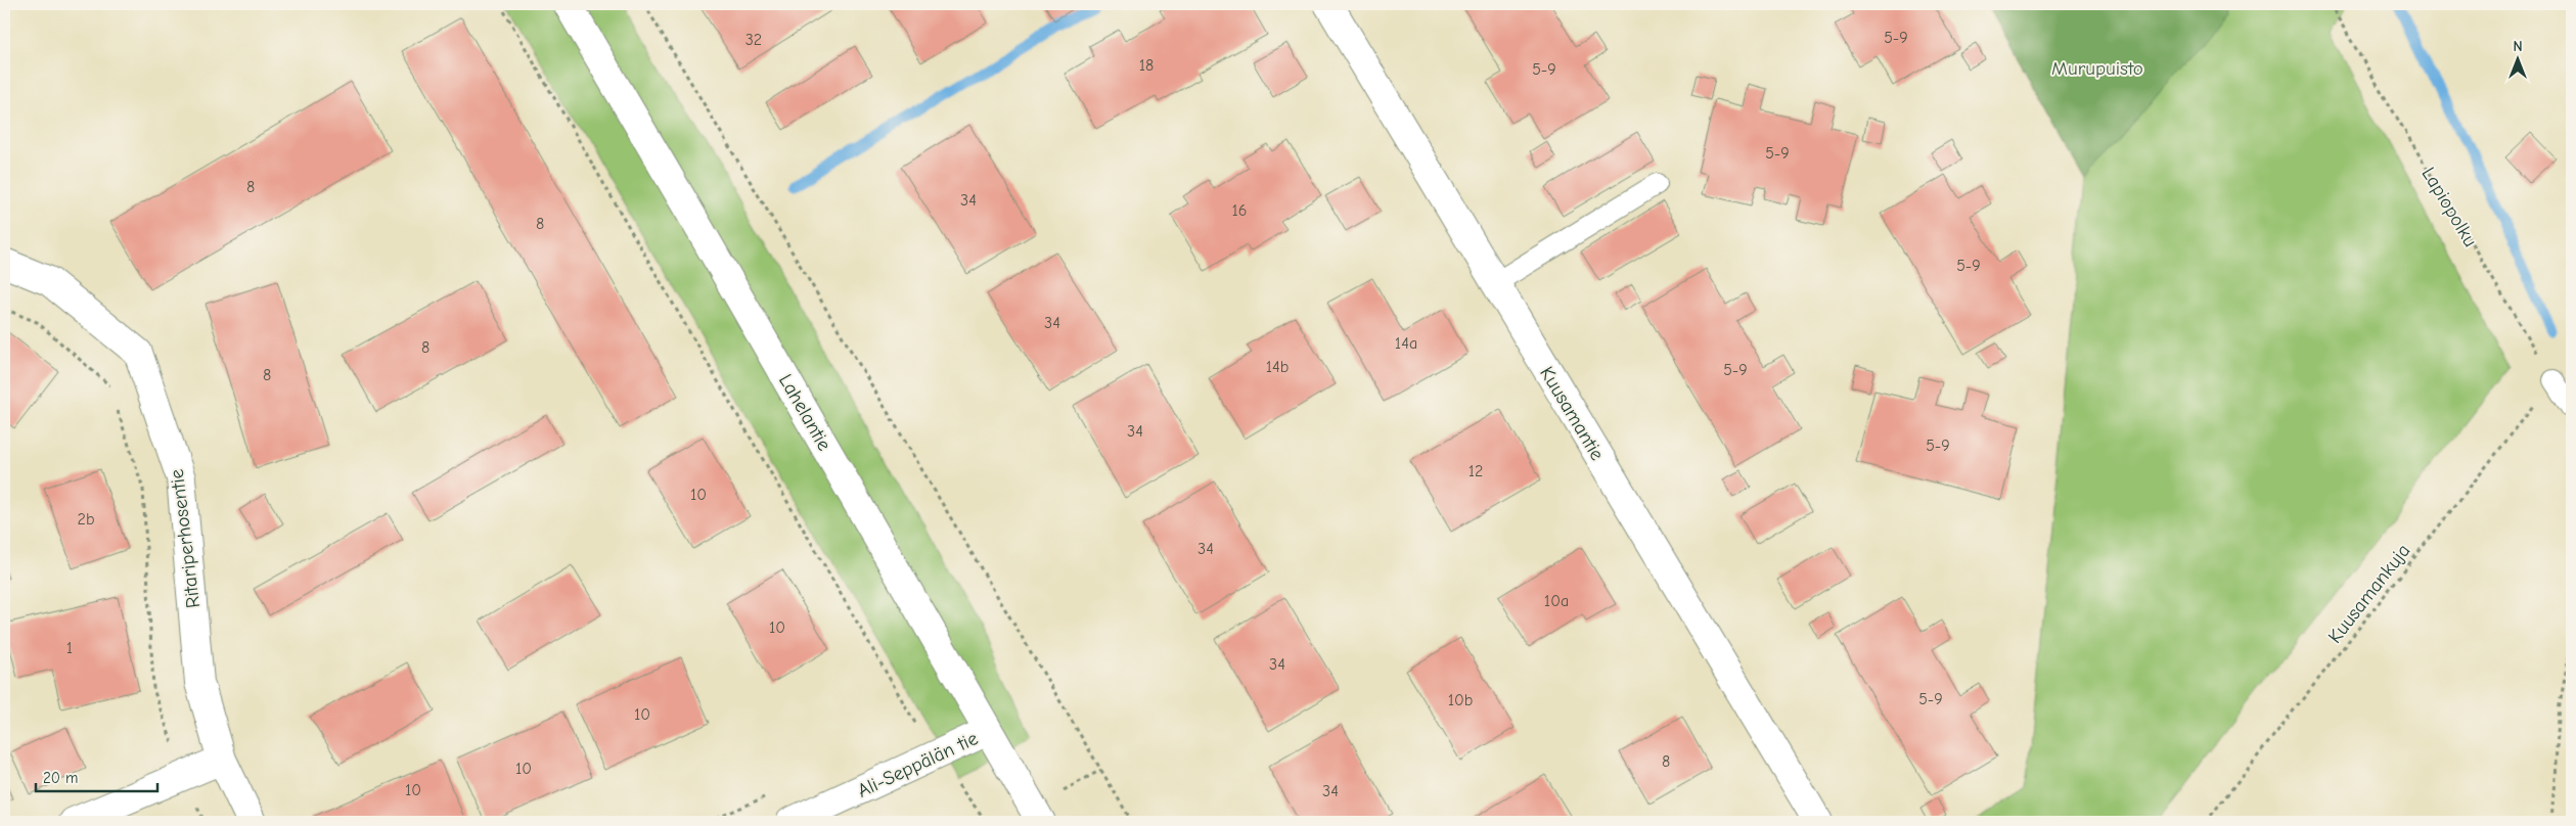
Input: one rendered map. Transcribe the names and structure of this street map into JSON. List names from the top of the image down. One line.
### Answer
{"streets":{"street":["Lahelantie","Kuusamantie","Ritariperhosentie","Ali-Seppälän tie"],"path":["Lapiopolku","Kuusamankuja"]},"crossings":[["Lapiopolku","Kuusamankuja"],["Lahelantie","Ali-Seppälän tie"]],"parks":["Murupuisto"],"house_numbers":["5-9","32","18","5-9","5-9","8","34","16","8","5-9","34","14a","8","14b","5-9","8","34","5-9","12","10","2b","34","10a","10","1","34","5-9","10b","10","8","10","10","34"],"scale_bar":"20 m","north":"top"}
